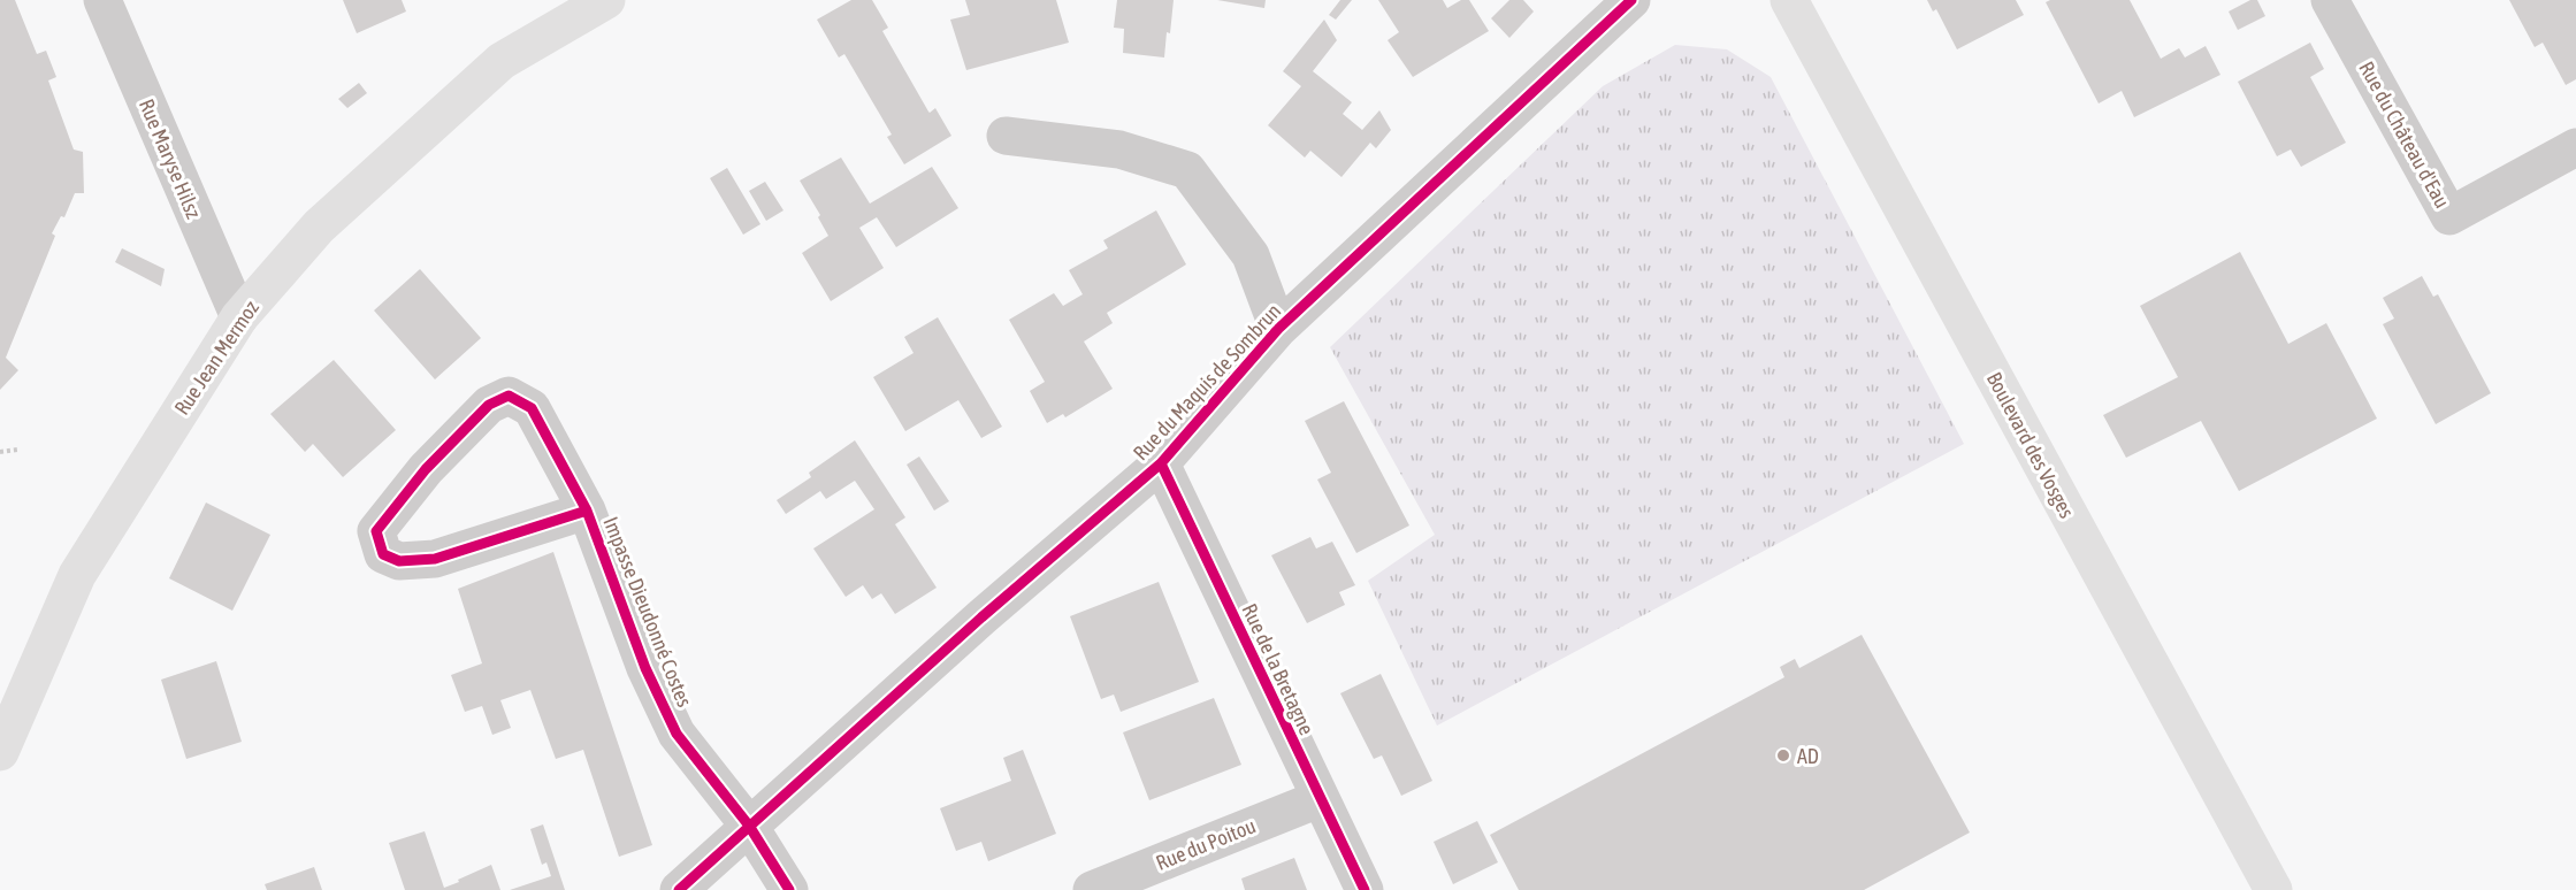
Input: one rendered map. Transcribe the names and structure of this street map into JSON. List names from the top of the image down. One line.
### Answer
{"streets":{"main road":["Rue Jean Mermoz","Boulevard des Vosges"],"street":["Rue du Château d'Eau","Rue Maryse Hilsz","Rue du Maquis de Sombrun","Impasse Dieudonné Costes","Rue de la Bretagne","Rue du Poitou"]},"crossings":[["Rue Maryse Hilsz","Rue Jean Mermoz"],["Rue du Maquis de Sombrun","Impasse Dieudonné Costes"],["Rue du Maquis de Sombrun","Rue de la Bretagne"],["Rue de la Bretagne","Rue du Poitou"]],"places":["AD"]}
